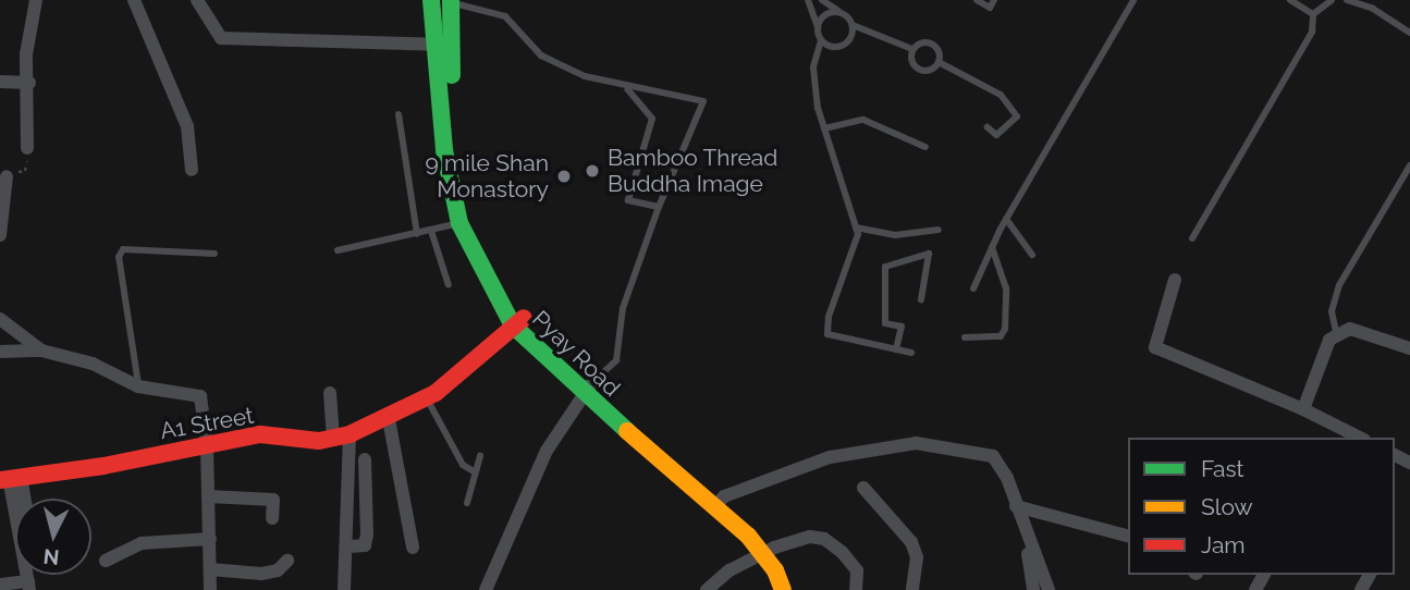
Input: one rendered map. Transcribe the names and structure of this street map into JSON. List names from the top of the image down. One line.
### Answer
{"streets":{"main road":["Pyay Road","A1 Street"]},"crossings":[["Pyay Road","A1 Street"]],"places":["Bamboo Thread Buddha Image","9 mile Shan Monastory"],"legend":["Fast","Slow","Jam"],"north":"bottom"}
